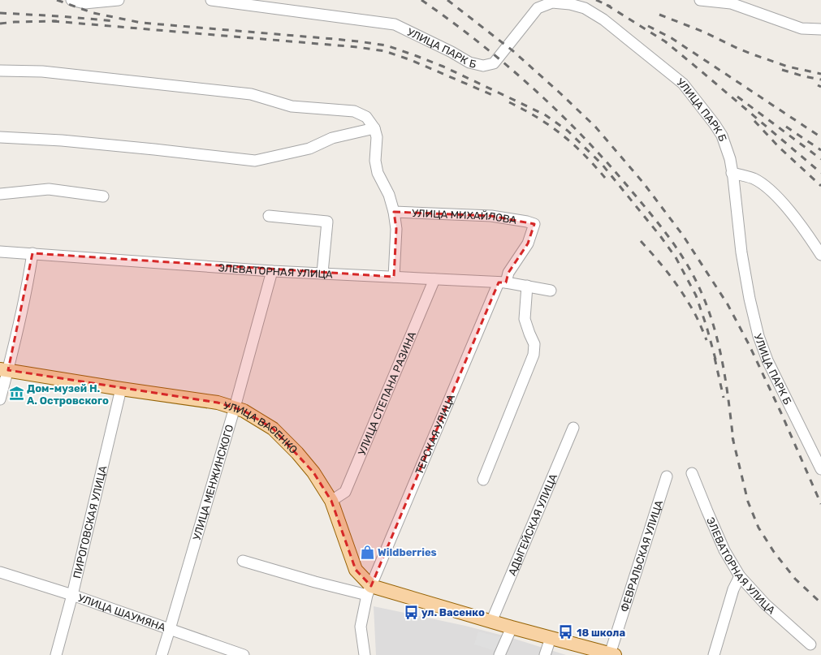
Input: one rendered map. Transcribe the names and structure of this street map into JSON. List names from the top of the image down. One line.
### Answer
{"streets":{"main road":["УЛИЦА ВАСЕНКО"],"street":["УЛИЦА ПАРК Б","УЛИЦА МИХАЙЛОВА","ЭЛЕВАТОРНАЯ УЛИЦА","УЛИЦА СТЕПАНА РАЗИНА","ТЕРСКАЯ УЛИЦА","УЛИЦА МЕНЖИНСКОГО","ПИРОГОВСКАЯ УЛИЦА","АДЫГЕЙСКАЯ УЛИЦА","ФЕВРАЛЬСКАЯ УЛИЦА","УЛИЦА ШАУМЯНА"]},"crossings":[["УЛИЦА МИХАЙЛОВА","ТЕРСКАЯ УЛИЦА"],["ЭЛЕВАТОРНАЯ УЛИЦА","УЛИЦА СТЕПАНА РАЗИНА"],["ЭЛЕВАТОРНАЯ УЛИЦА","ТЕРСКАЯ УЛИЦА"],["ЭЛЕВАТОРНАЯ УЛИЦА","УЛИЦА МЕНЖИНСКОГО"],["УЛИЦА СТЕПАНА РАЗИНА","УЛИЦА ВАСЕНКО"],["УЛИЦА ВАСЕНКО","ТЕРСКАЯ УЛИЦА"],["УЛИЦА ВАСЕНКО","УЛИЦА МЕНЖИНСКОГО"],["УЛИЦА ВАСЕНКО","ПИРОГОВСКАЯ УЛИЦА"],["УЛИЦА МЕНЖИНСКОГО","УЛИЦА ШАУМЯНА"],["ПИРОГОВСКАЯ УЛИЦА","УЛИЦА ШАУМЯНА"]],"places":{"museum":["Дом-музей Н. А. Островского"],"shop":["Wildberries"],"bus stop":["ул. Васенко","18 школа"]}}
